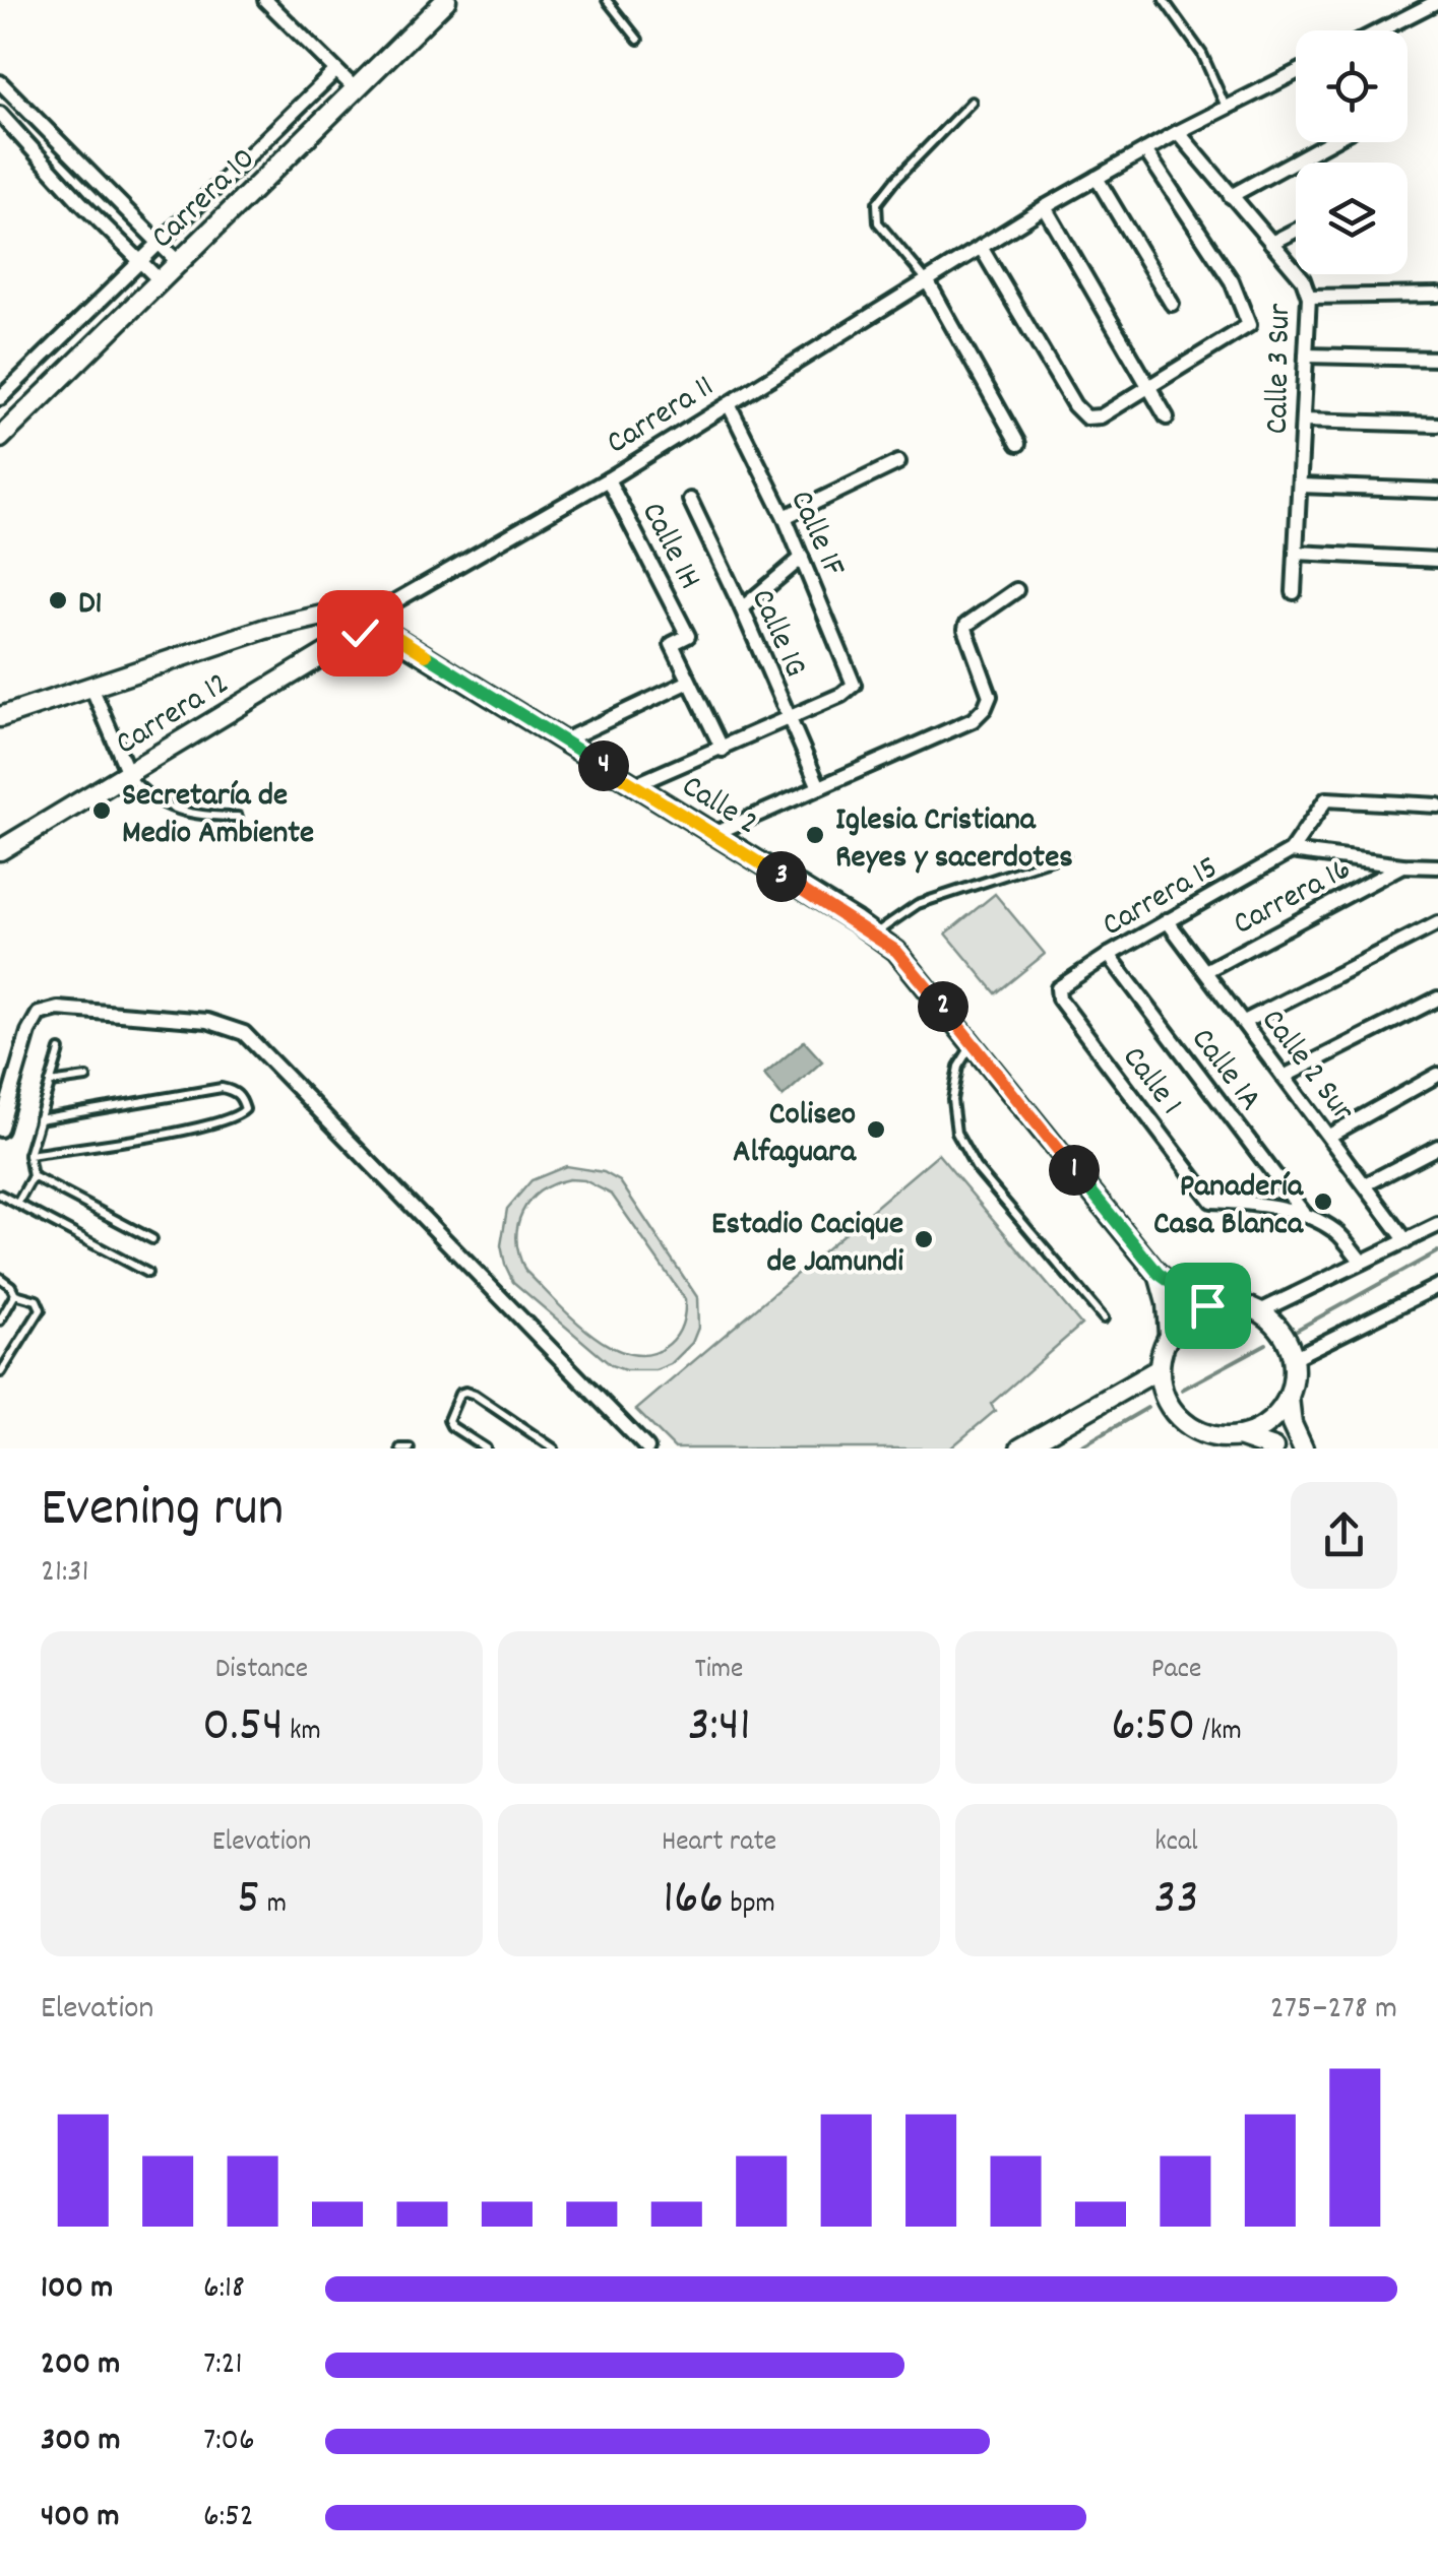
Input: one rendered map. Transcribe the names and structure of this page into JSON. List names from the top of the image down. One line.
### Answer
{"streets":{"main road":["Carrera 10","Carrera 12","Calle 2"],"street":["Calle 3 Sur","Carrera 11","Calle 1F","Calle 1H","Calle 1G","Carrera 15","Carrera 16","Calle 2 Sur","Calle 1A","Calle 1"]},"crossings":[["Calle 3 Sur","Carrera 11"],["Carrera 11","Calle 1F"],["Carrera 11","Calle 1H"],["Carrera 11","Carrera 12"],["Carrera 11","Calle 2"],["Calle 1F","Calle 1G"],["Carrera 12","Calle 2"],["Carrera 15","Calle 2 Sur"],["Carrera 15","Calle 1A"],["Carrera 15","Calle 1"],["Carrera 16","Calle 2 Sur"],["Calle 1A","Calle 1"]],"places":["D1","Secretaría de Medio Ambiente","Iglesia Cristiana Reyes y sacerdotes","Coliseo Alfaguara","Panadería Casa Blanca","Estadio Cacique de Jamundi"],"page":{"pins":["4","3","2","1"],"heading":["Evening run","21:31"],"stats":[["Distance","0.54 km"],["Time","3:41"],["Pace","6:50 /km"],["Elevation","5 m"],["Heart rate","166 bpm"],["kcal","33"]],"chart":["Elevation","275–278 m"],"list":[{"name":"100 m","note":"6:18"},{"name":"200 m","note":"7:21"},{"name":"300 m","note":"7:06"},{"name":"400 m","note":"6:52"}]}}
